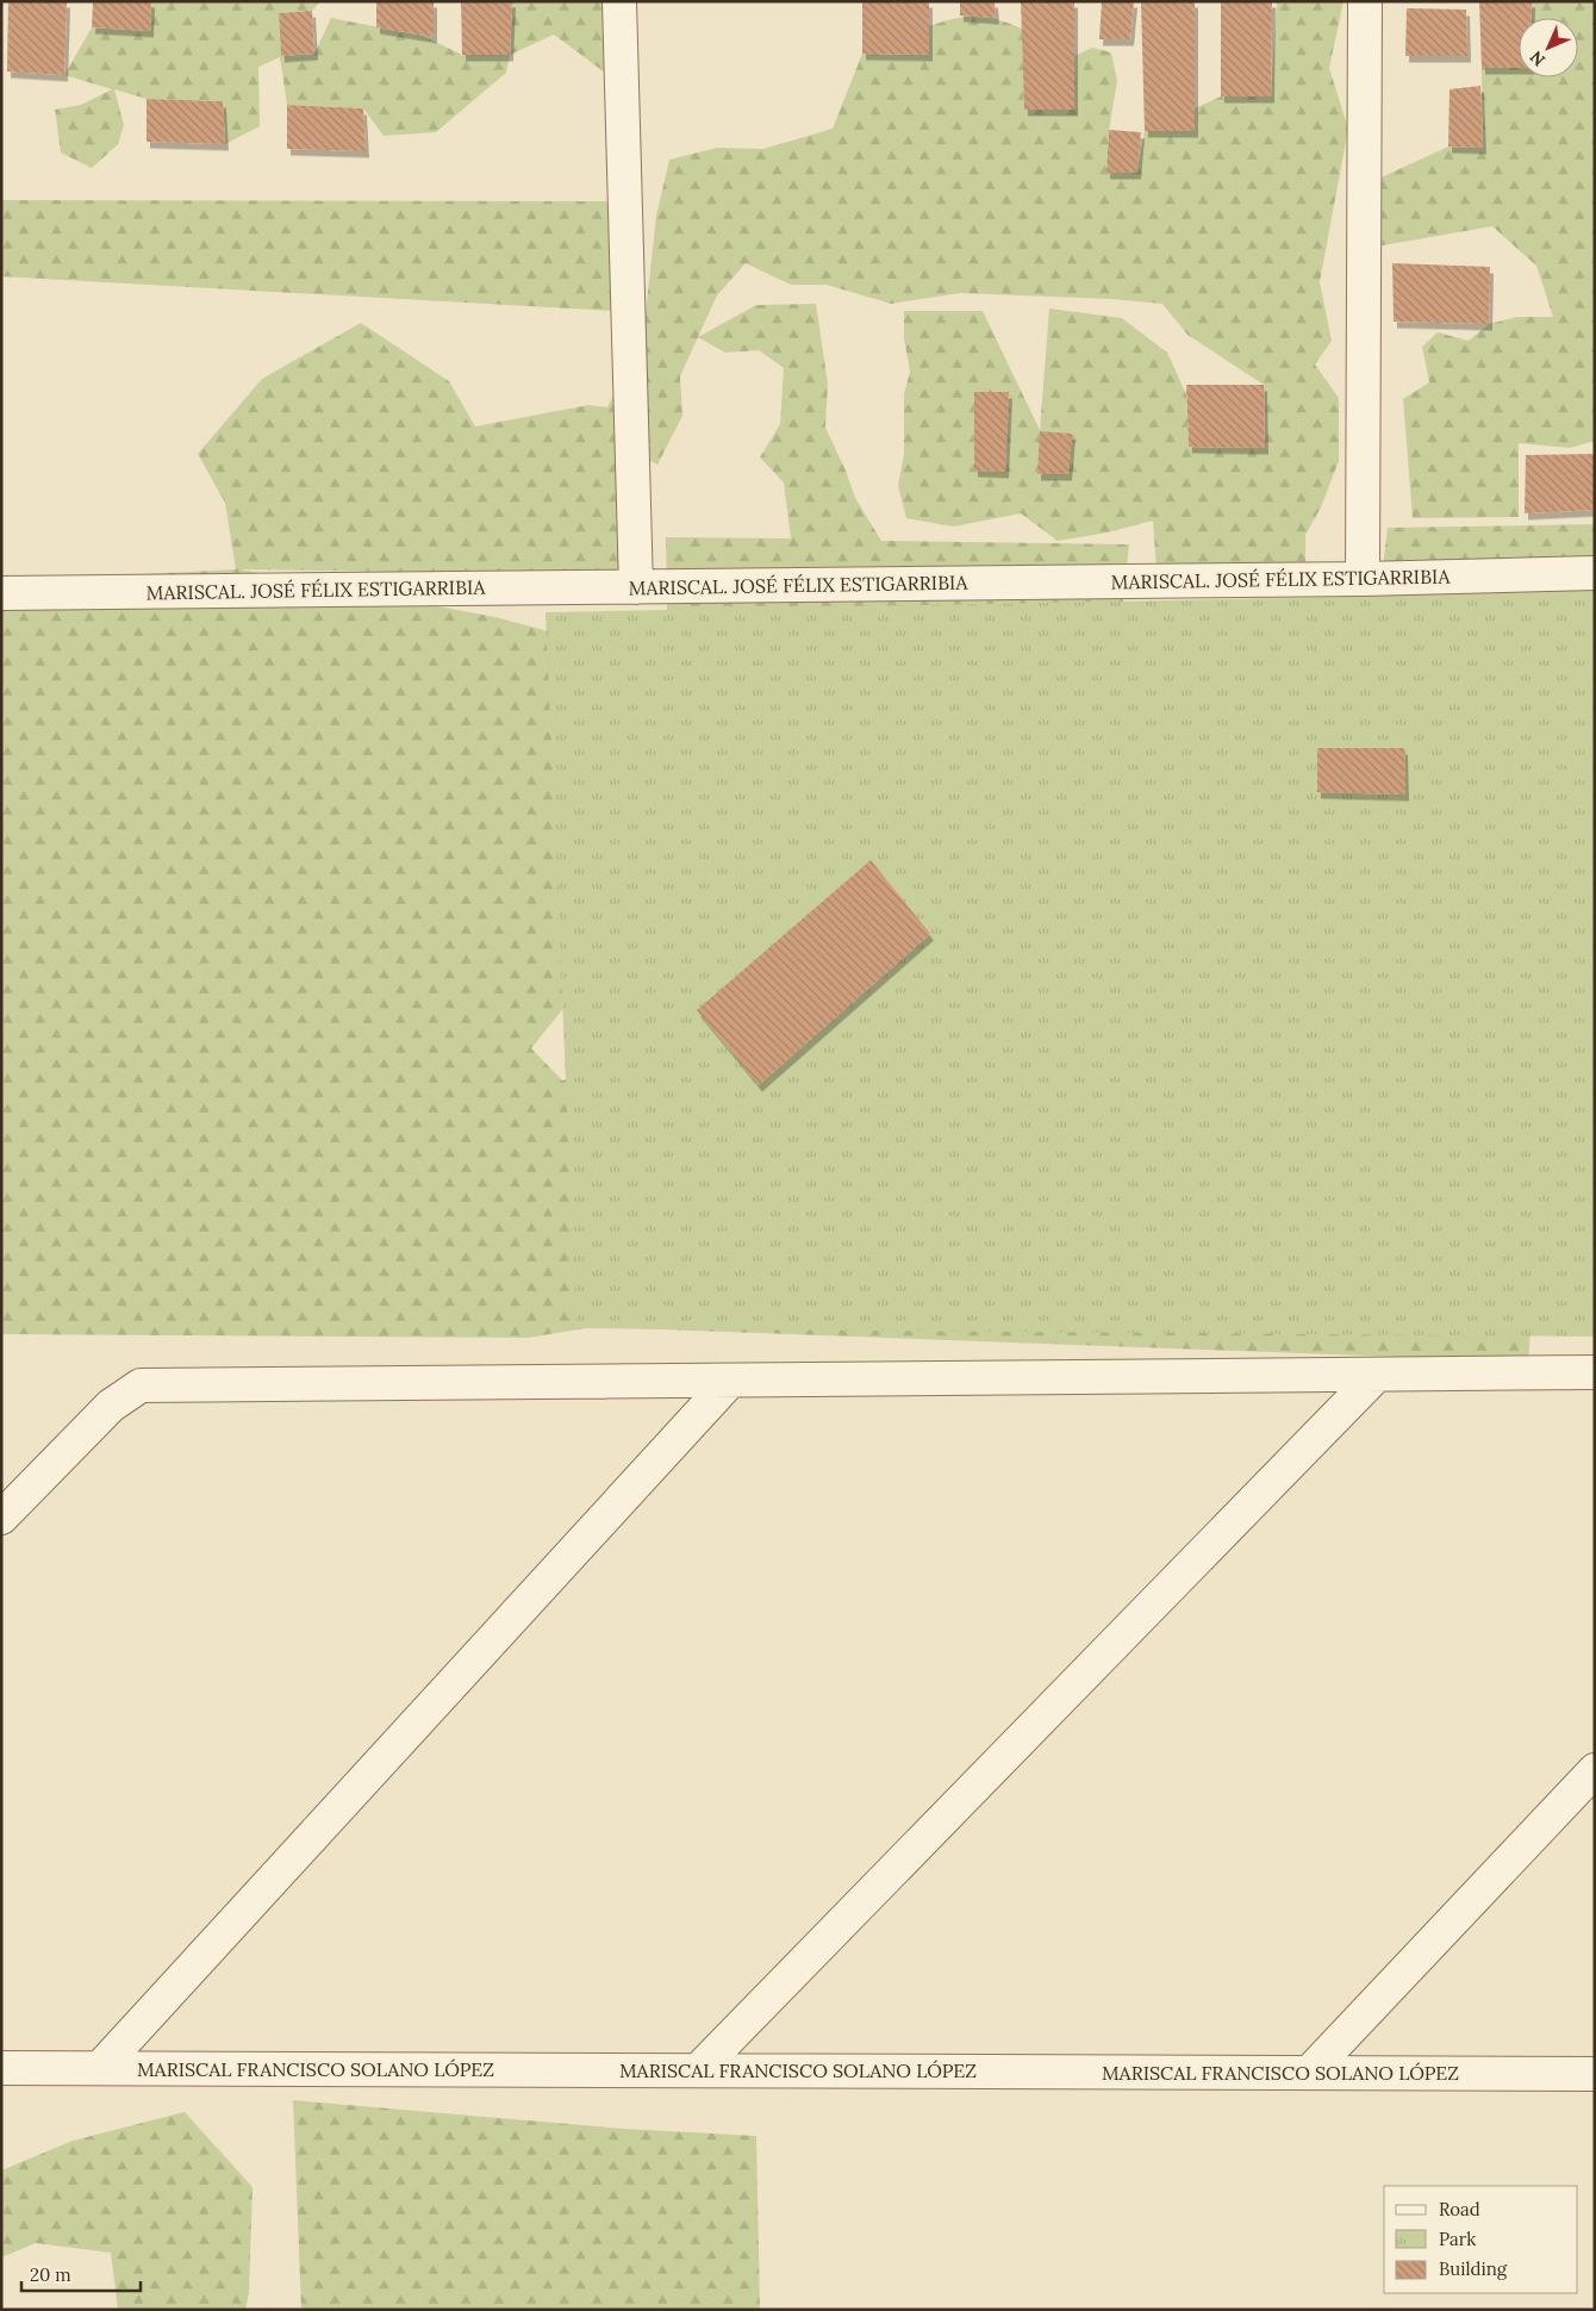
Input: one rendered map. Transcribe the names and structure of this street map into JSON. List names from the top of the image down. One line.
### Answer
{"streets":{"street":["MARISCAL. JOSÉ FÉLIX ESTIGARRIBIA","MARISCAL FRANCISCO SOLANO LÓPEZ"]},"legend":["Road","Park","Building"],"scale_bar":"20 m","north":"bottom left"}
